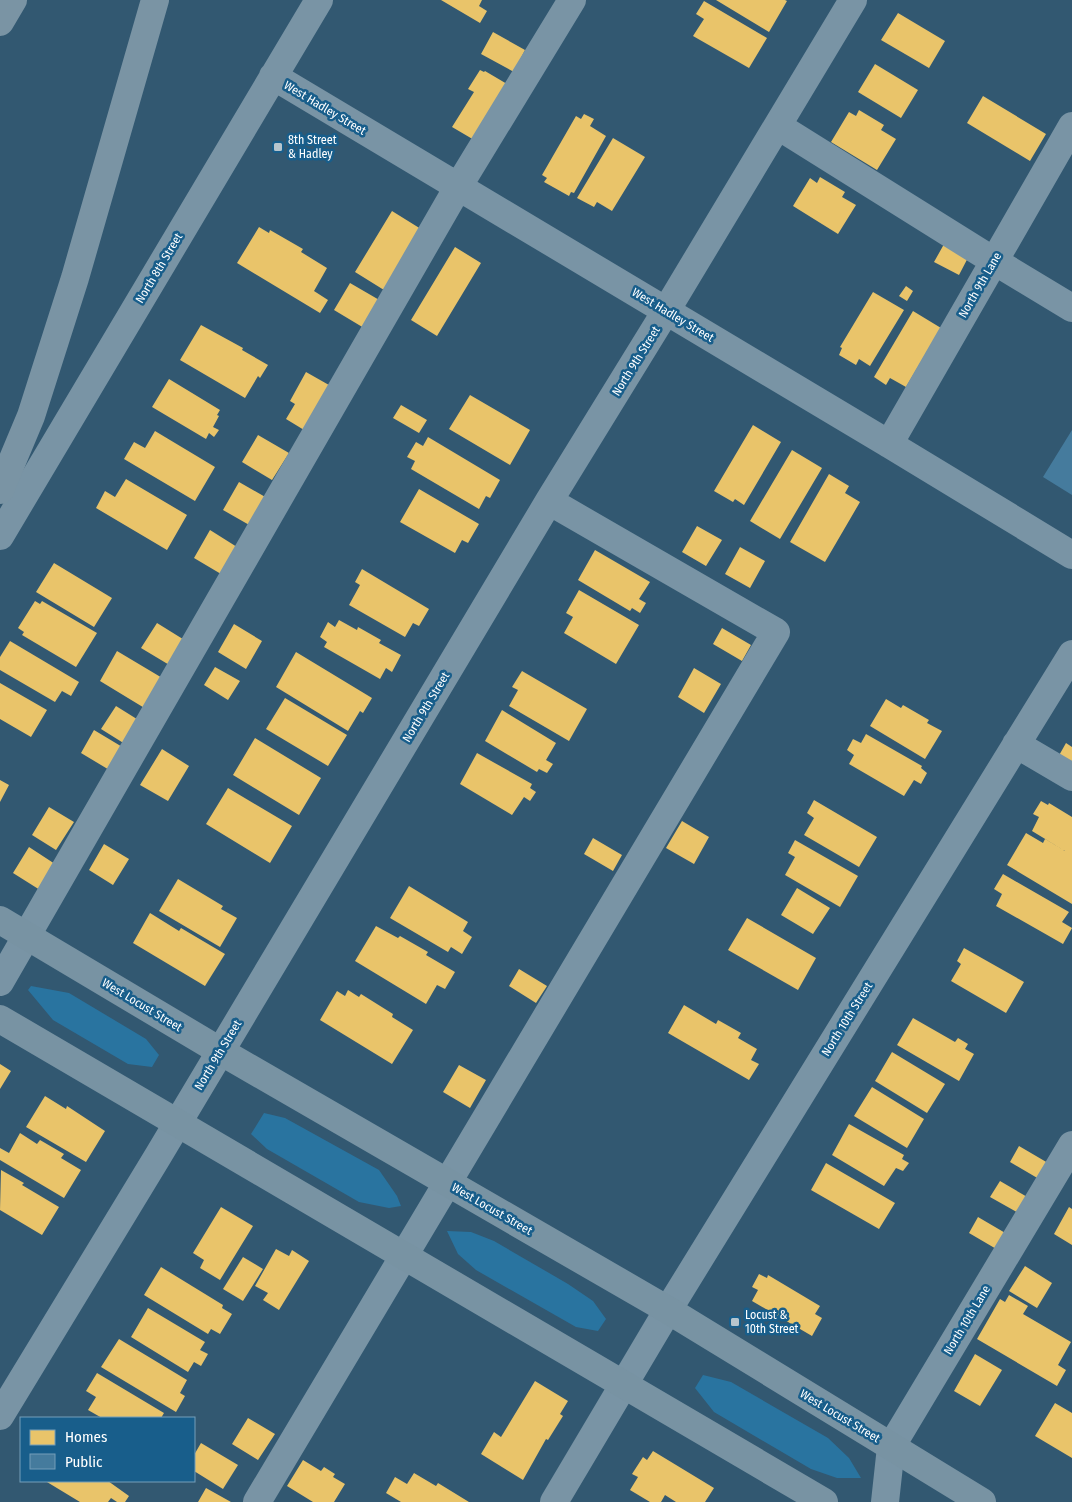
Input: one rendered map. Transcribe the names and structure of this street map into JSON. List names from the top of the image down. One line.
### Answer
{"streets":{"main road":["West Locust Street"],"street":["West Hadley Street","North 8th Street","North 9th Lane","North 9th Street","North 10th Street","North 10th Lane"]},"crossings":[["West Hadley Street","North 8th Street"],["West Hadley Street","North 9th Lane"],["West Hadley Street","North 9th Street"],["North 9th Street","West Locust Street"],["West Locust Street","North 10th Street"],["West Locust Street","North 10th Lane"]],"places":{"transit":["8th Street & Hadley","Locust & 10th Street"]},"legend":["Homes","Public"]}
